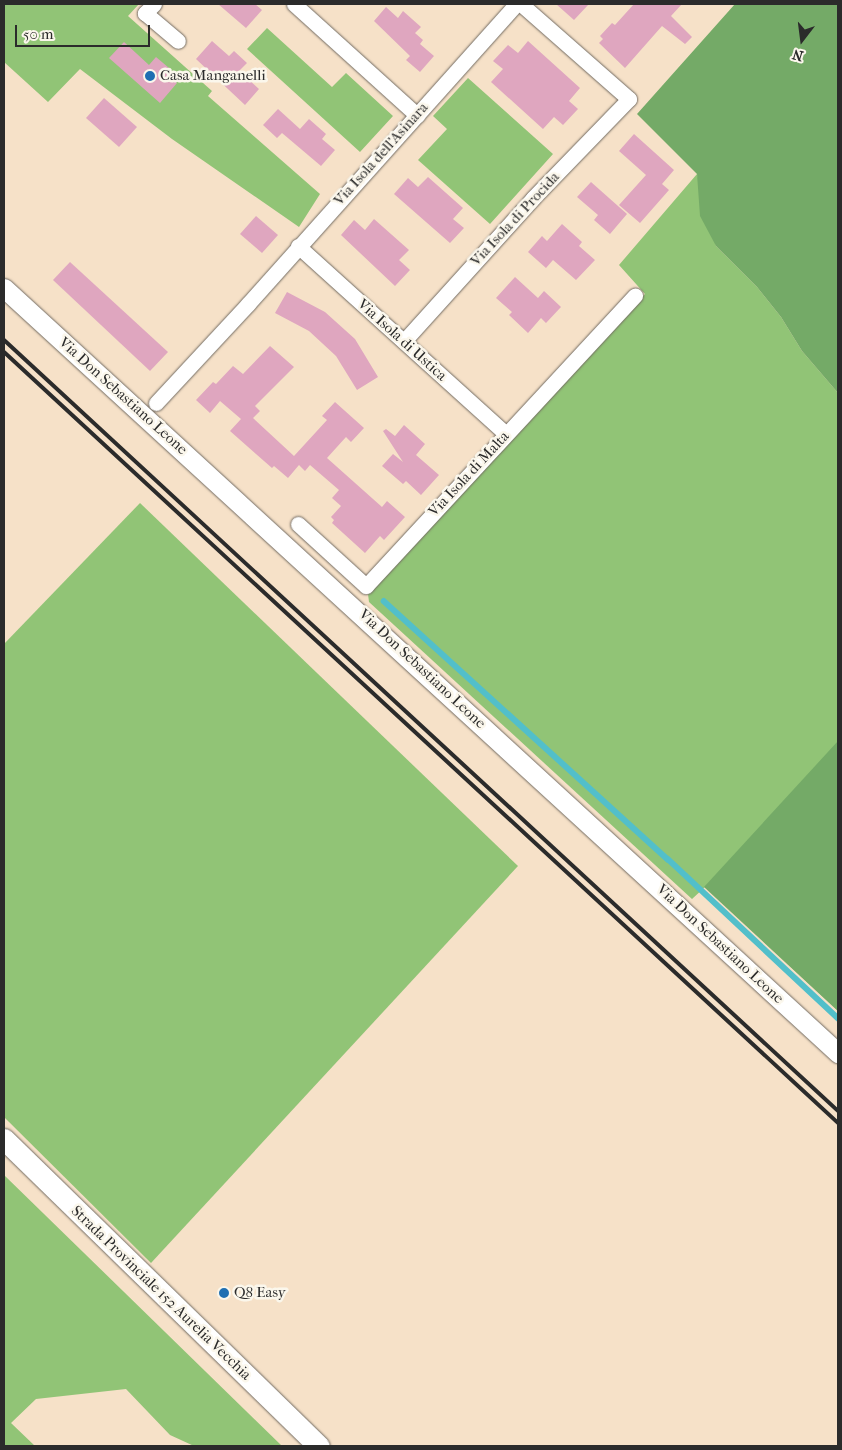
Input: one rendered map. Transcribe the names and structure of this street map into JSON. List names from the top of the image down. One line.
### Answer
{"streets":{"main road":["Strada Provinciale 152 Aurelia Vecchia"],"street":["Via Isola dell'Asinara","Via Isola di Procida","Via Isola di Ustica","Via Don Sebastiano Leone","Via Isola di Malta"]},"crossings":[["Via Isola dell'Asinara","Via Isola di Ustica"],["Via Isola di Procida","Via Isola di Ustica"],["Via Isola di Ustica","Via Isola di Malta"]],"places":["Casa Manganelli","Q8 Easy"],"scale_bar":"50 m","north":"bottom"}
